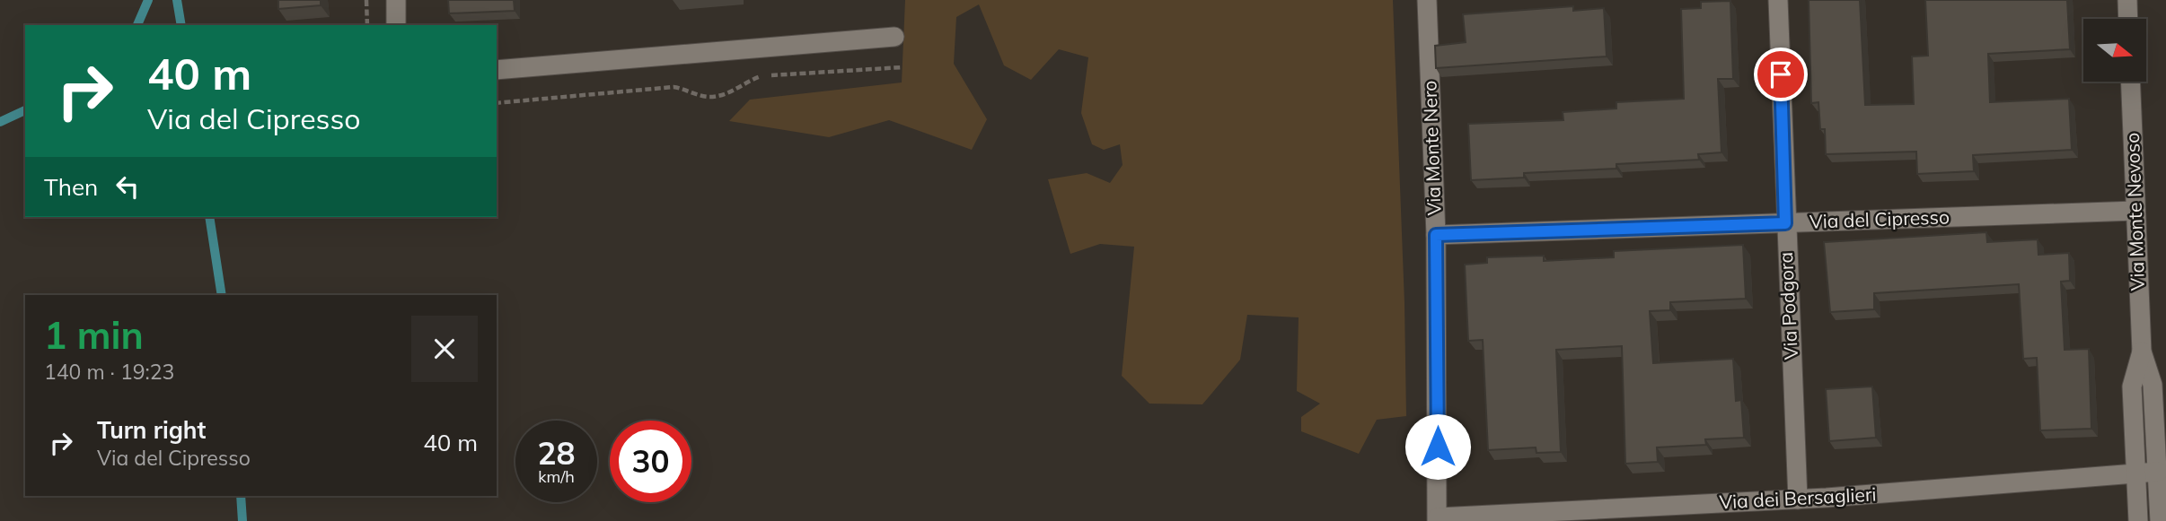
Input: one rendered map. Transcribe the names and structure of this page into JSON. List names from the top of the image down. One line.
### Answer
{"streets":{"street":["Via Monte Nero","Via Monte Nevoso","Via del Cipresso","Via Podgora","Via dei Bersaglieri"]},"crossings":[["Via Monte Nero","Via del Cipresso"],["Via Monte Nero","Via dei Bersaglieri"],["Via Monte Nevoso","Via del Cipresso"],["Via Monte Nevoso","Via dei Bersaglieri"],["Via del Cipresso","Via Podgora"],["Via Podgora","Via dei Bersaglieri"]],"north":"right","page":{"turn":["40 m","Via del Cipresso"],"then":"Then","heading":["1 min","140 m · 19:23"],"list":[{"name":"Turn right","note":"Via del Cipresso","value":"40 m"}],"speed":"28 km/h","limit":"30"}}
